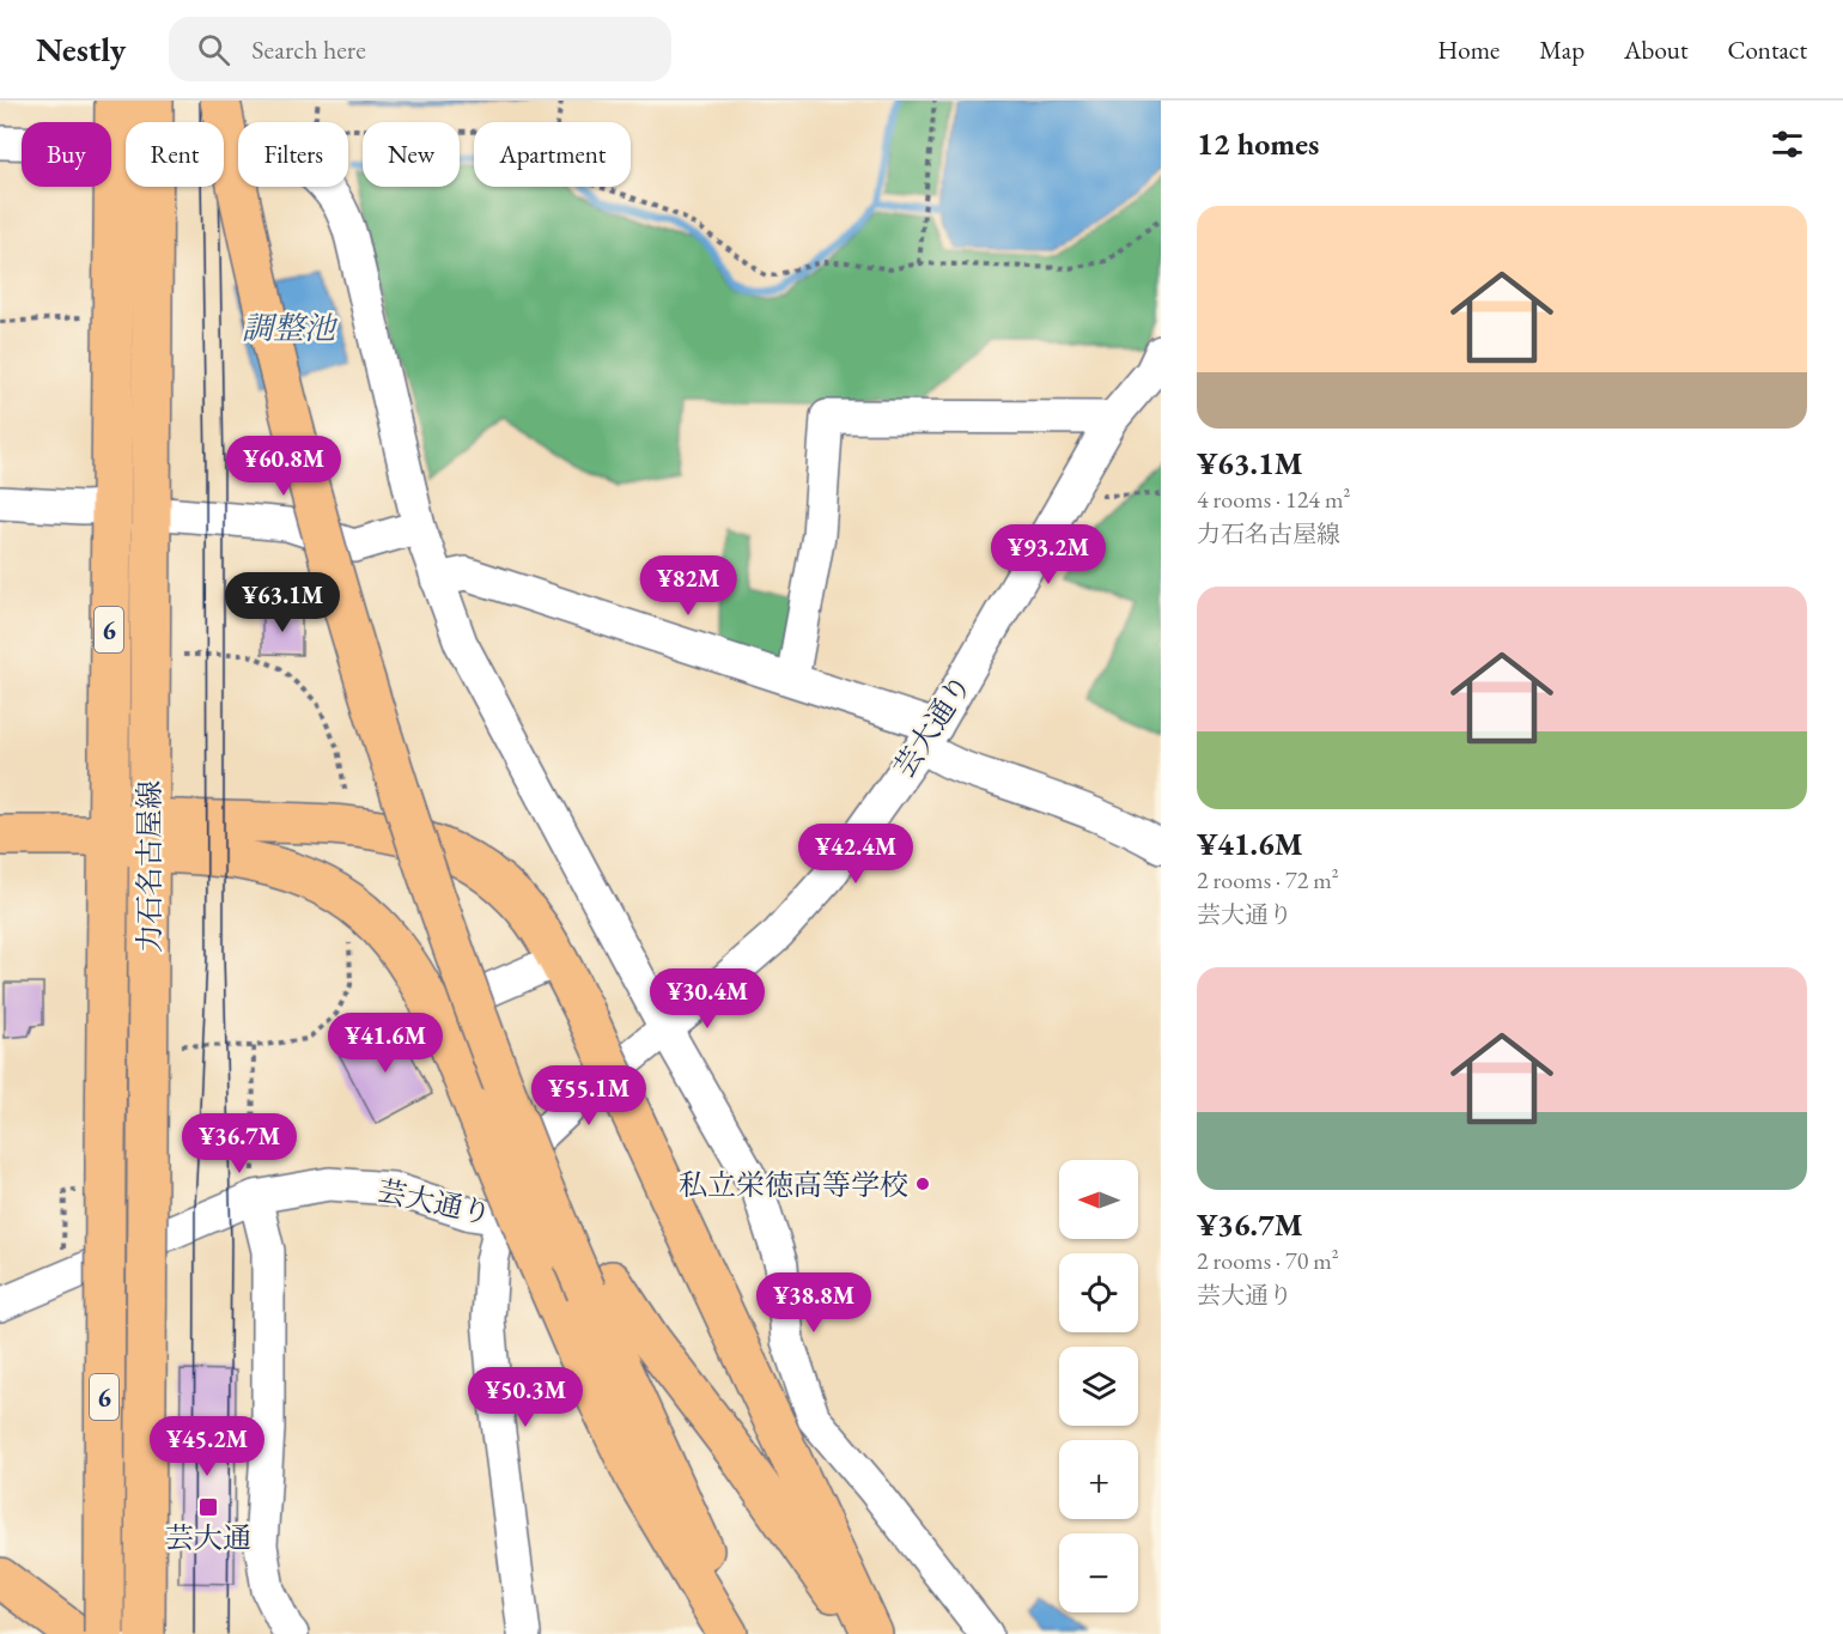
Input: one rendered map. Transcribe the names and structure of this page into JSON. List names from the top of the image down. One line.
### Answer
{"streets":{"main road":["6","力石名古屋線"],"street":["芸大通り"]},"water":["調整池"],"places":{"other":["私立栄徳高等学校"],"transit":["芸大通"]},"north":"left","page":{"header":"Nestly","search":"Search here","nav":["Home","Map","About","Contact"],"heading":"12 homes","chip":["Buy","Rent","Filters","New","Apartment"],"list":[{"name":"¥63.1M","note":"4 rooms · 124 m² · 力石名古屋線"},{"name":"¥41.6M","note":"2 rooms · 72 m² · 芸大通り"},{"name":"¥36.7M","note":"2 rooms · 70 m² · 芸大通り"}],"price":["¥60.8M","¥93.2M","¥82M","¥63.1M","¥42.4M","¥30.4M","¥41.6M","¥55.1M","¥36.7M","¥38.8M","¥50.3M","¥45.2M"],"map_buttons":["+","−"]}}
